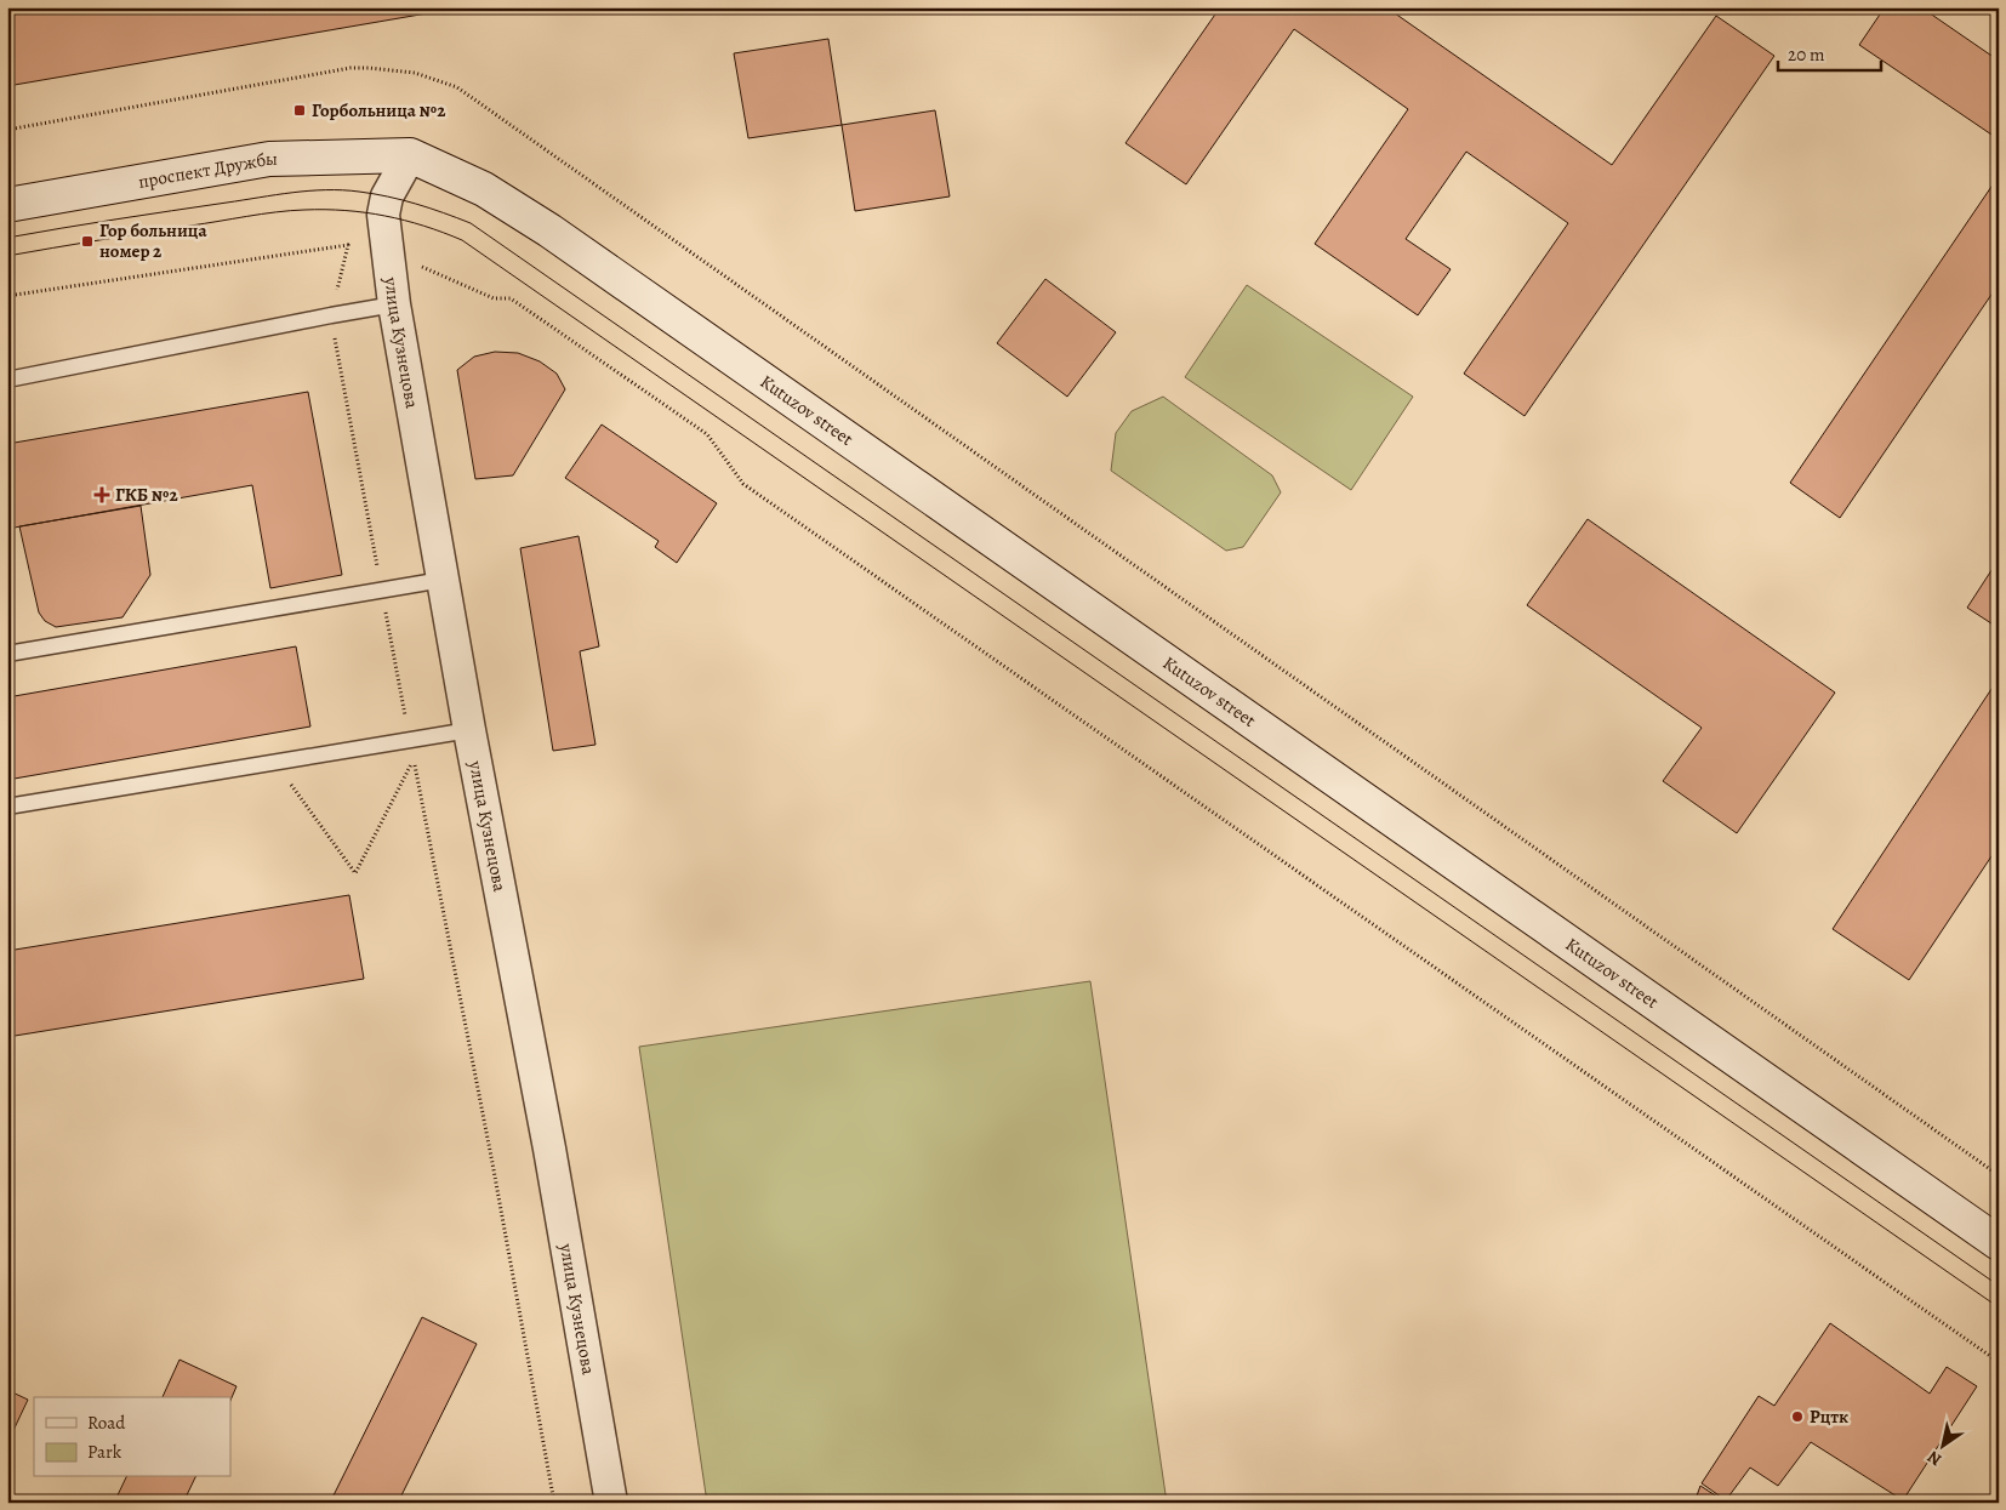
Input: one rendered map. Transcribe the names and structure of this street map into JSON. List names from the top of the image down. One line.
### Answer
{"streets":{"main road":["проспект Дружбы","Kutuzov street"],"street":["улица Кузнецова"]},"crossings":[["проспект Дружбы","улица Кузнецова"],["проспект Дружбы","Kutuzov street"],["улица Кузнецова","Kutuzov street"]],"places":{"transit":["Горбольница №2","Гор больница номер 2"],"health":["ГКБ №2"],"other":["Рцтк"]},"legend":["Road","Park"],"scale_bar":"20 m","north":"bottom left"}
